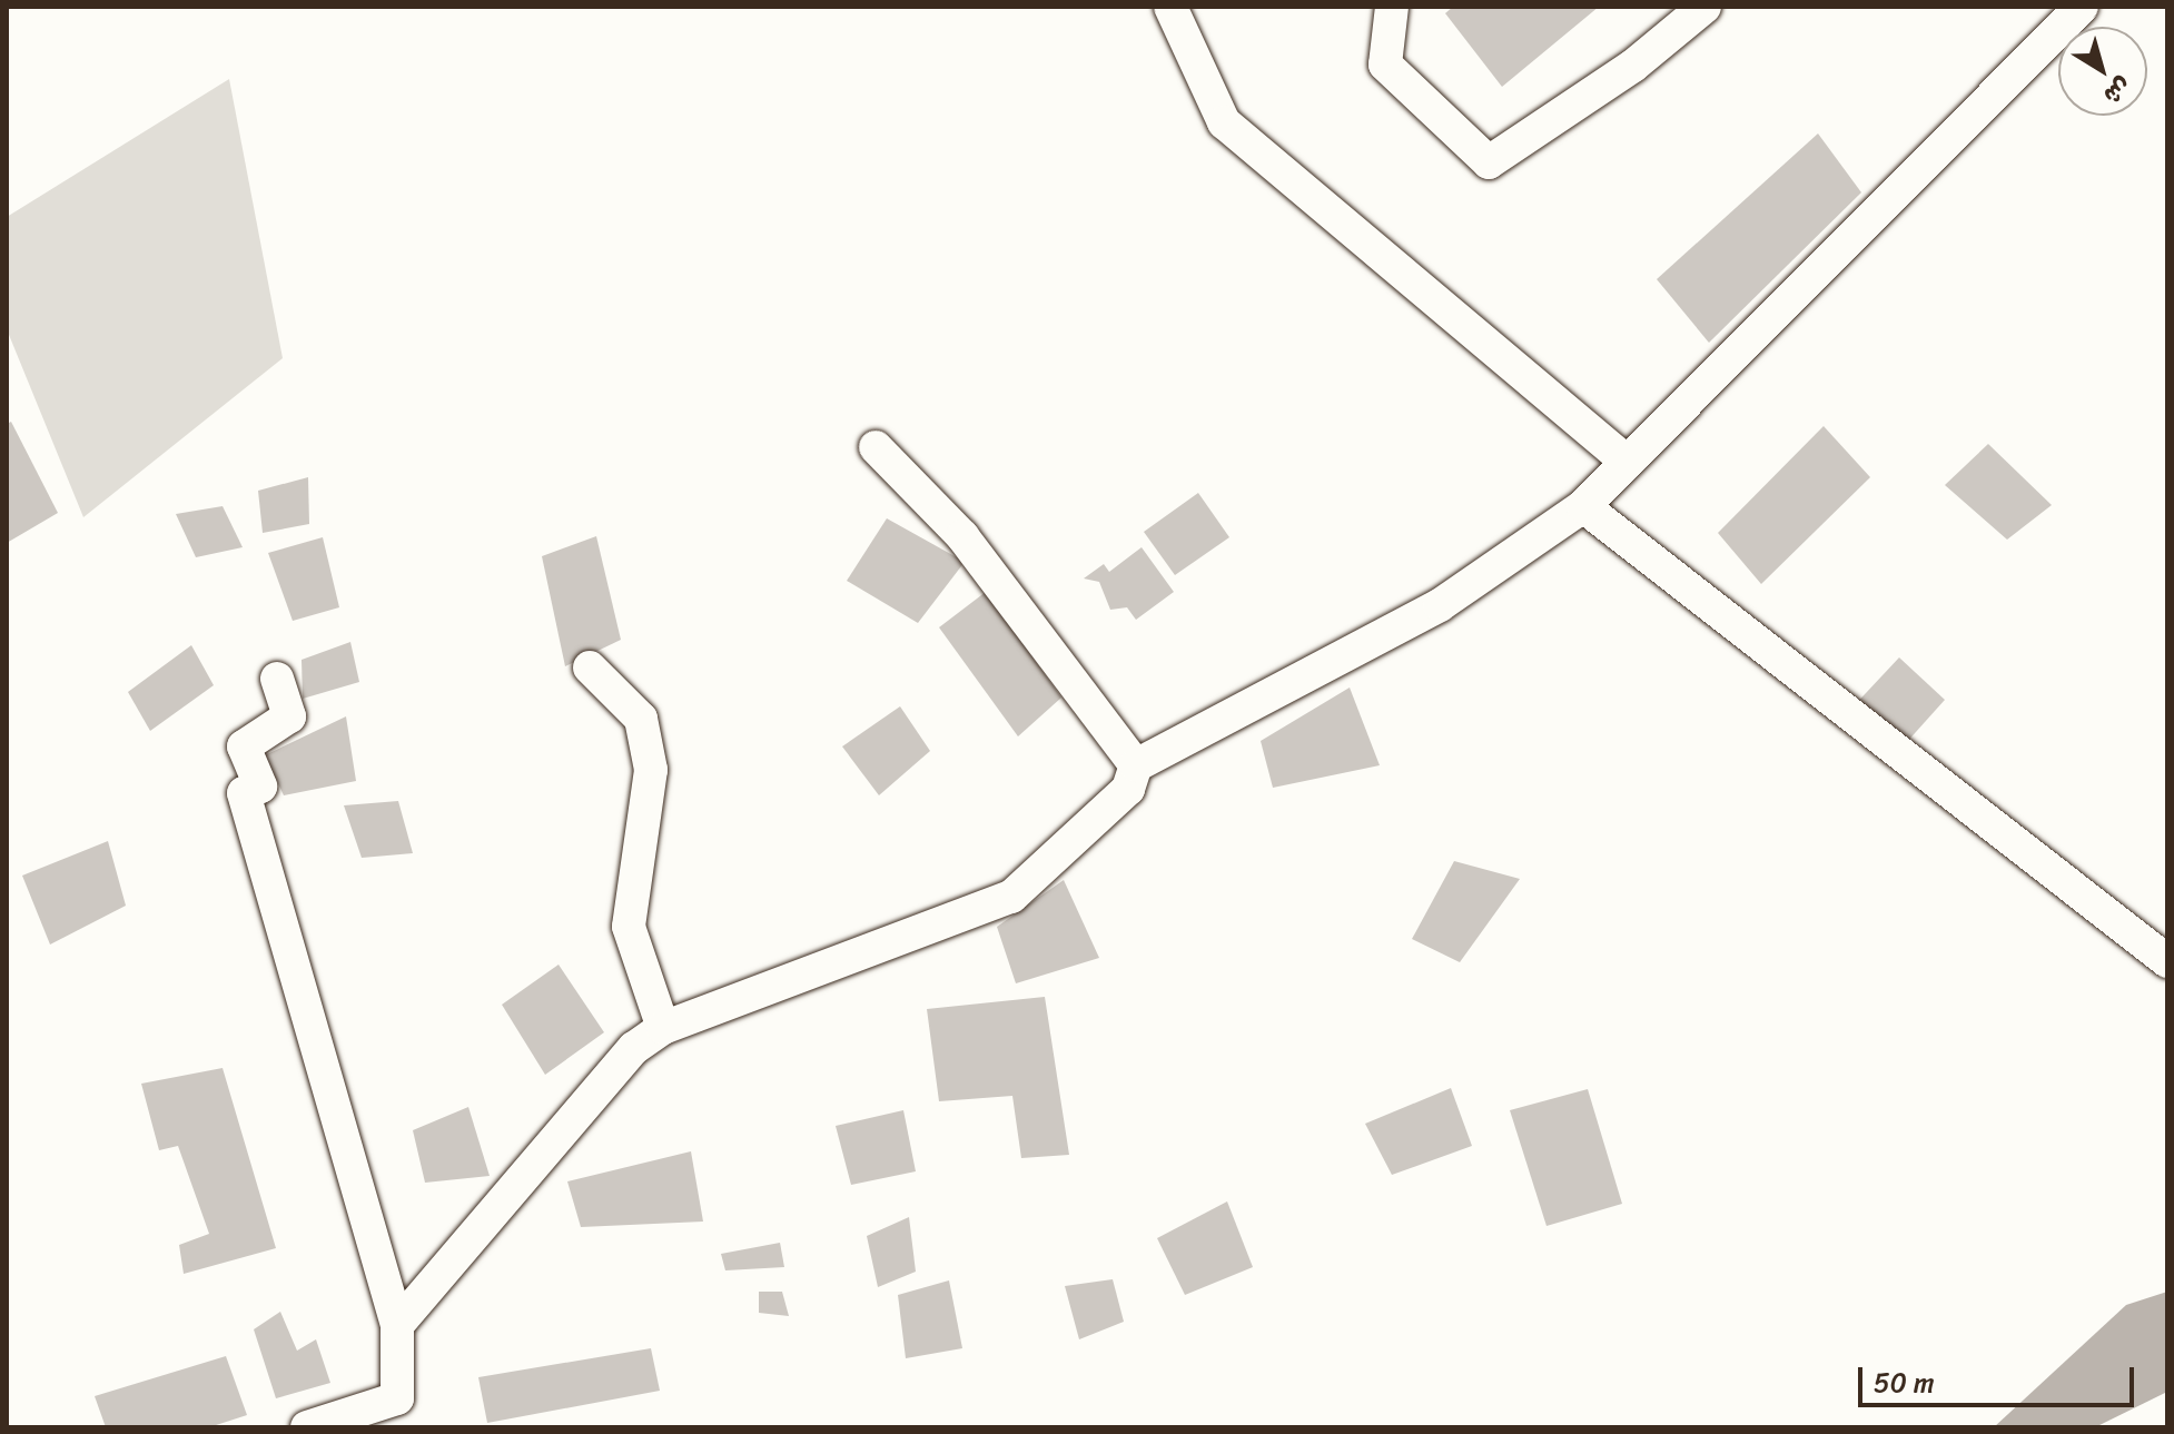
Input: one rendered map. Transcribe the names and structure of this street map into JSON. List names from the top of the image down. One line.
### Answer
{"scale_bar":"50 m","north":"bottom right"}
